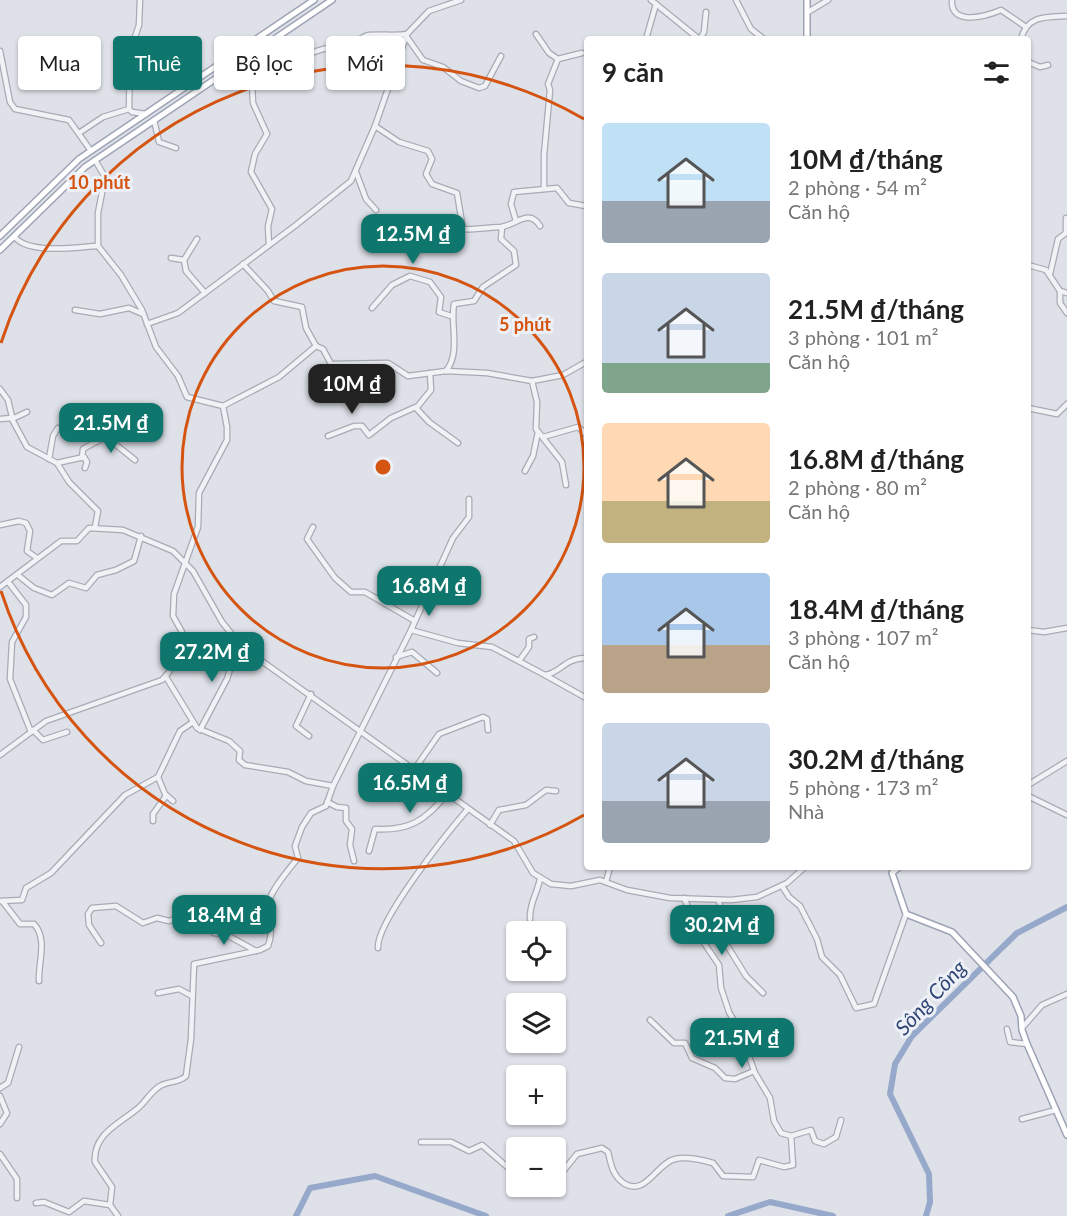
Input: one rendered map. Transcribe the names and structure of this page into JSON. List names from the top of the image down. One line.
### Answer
{"water":["Sông Công"],"page":{"chip":["Mua","Thuê","Bộ lọc","Mới"],"heading":"9 căn","list":[{"name":"10M ₫/tháng","note":"2 phòng · 54 m² · Căn hộ"},{"name":"21.5M ₫/tháng","note":"3 phòng · 101 m² · Căn hộ"},{"name":"16.8M ₫/tháng","note":"2 phòng · 80 m² · Căn hộ"},{"name":"18.4M ₫/tháng","note":"3 phòng · 107 m² · Căn hộ"},{"name":"30.2M ₫/tháng","note":"5 phòng · 173 m² · Nhà"}],"price":["12.5M ₫","10M ₫","21.5M ₫","16.8M ₫","27.2M ₫","16.5M ₫","18.4M ₫","30.2M ₫","21.5M ₫"],"map_buttons":["+","−"]},"rings":["10 phút","5 phút"]}
